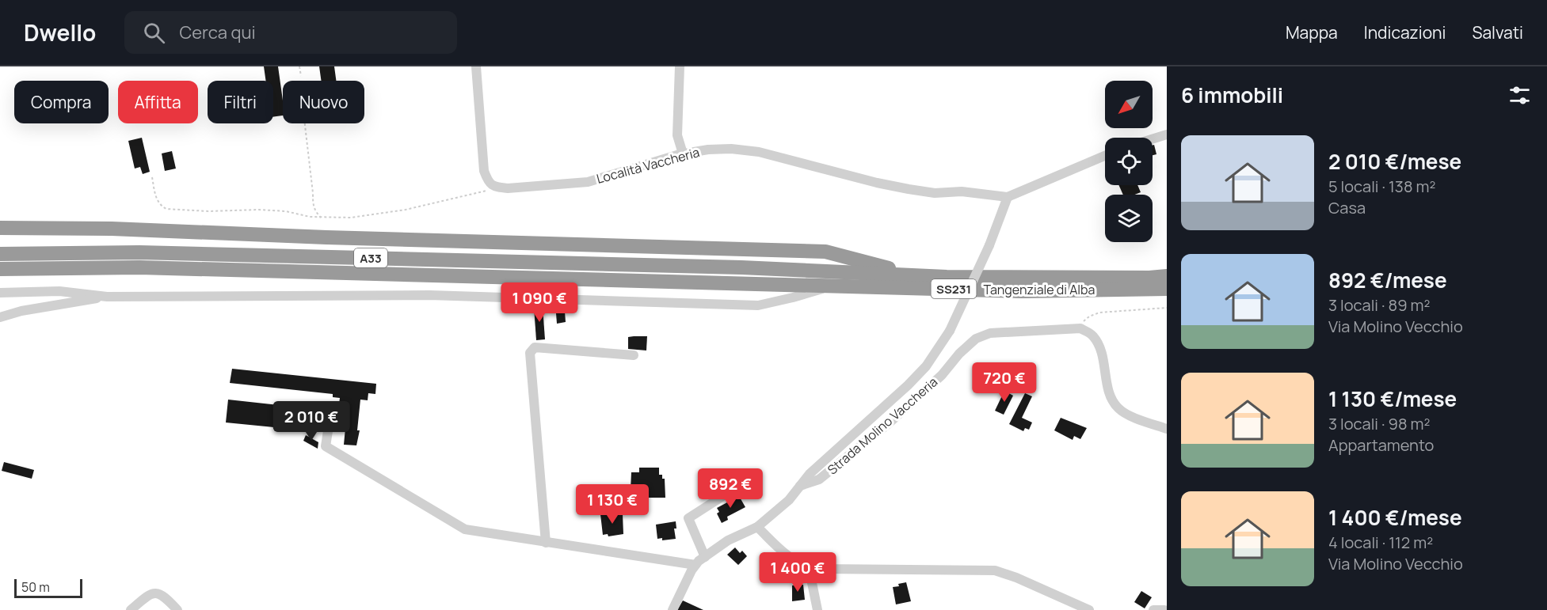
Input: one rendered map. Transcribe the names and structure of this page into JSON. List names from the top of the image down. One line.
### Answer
{"streets":{"highway":["A33","SS231","Tangenziale di Alba"],"street":["Località Vaccheria","Strada Molino Vaccheria"]},"crossings":[["Località Vaccheria","Strada Molino Vaccheria"],["A33","SS231"],["A33","Tangenziale di Alba"],["SS231","Tangenziale di Alba"]],"scale_bar":"50 m","north":"bottom left","page":{"header":"Dwello","search":"Cerca qui","nav":["Mappa","Indicazioni","Salvati"],"heading":"6 immobili","chip":["Compra","Affitta","Filtri","Nuovo"],"list":[{"name":"2 010 €/mese","note":"5 locali · 138 m² · Casa"},{"name":"892 €/mese","note":"3 locali · 89 m² · Via Molino Vecchio"},{"name":"1 130 €/mese","note":"3 locali · 98 m² · Appartamento"},{"name":"1 400 €/mese","note":"4 locali · 112 m² · Via Molino Vecchio"}],"price":["1 090 €","720 €","2 010 €","892 €","1 130 €","1 400 €"],"scale":"50 m"}}
